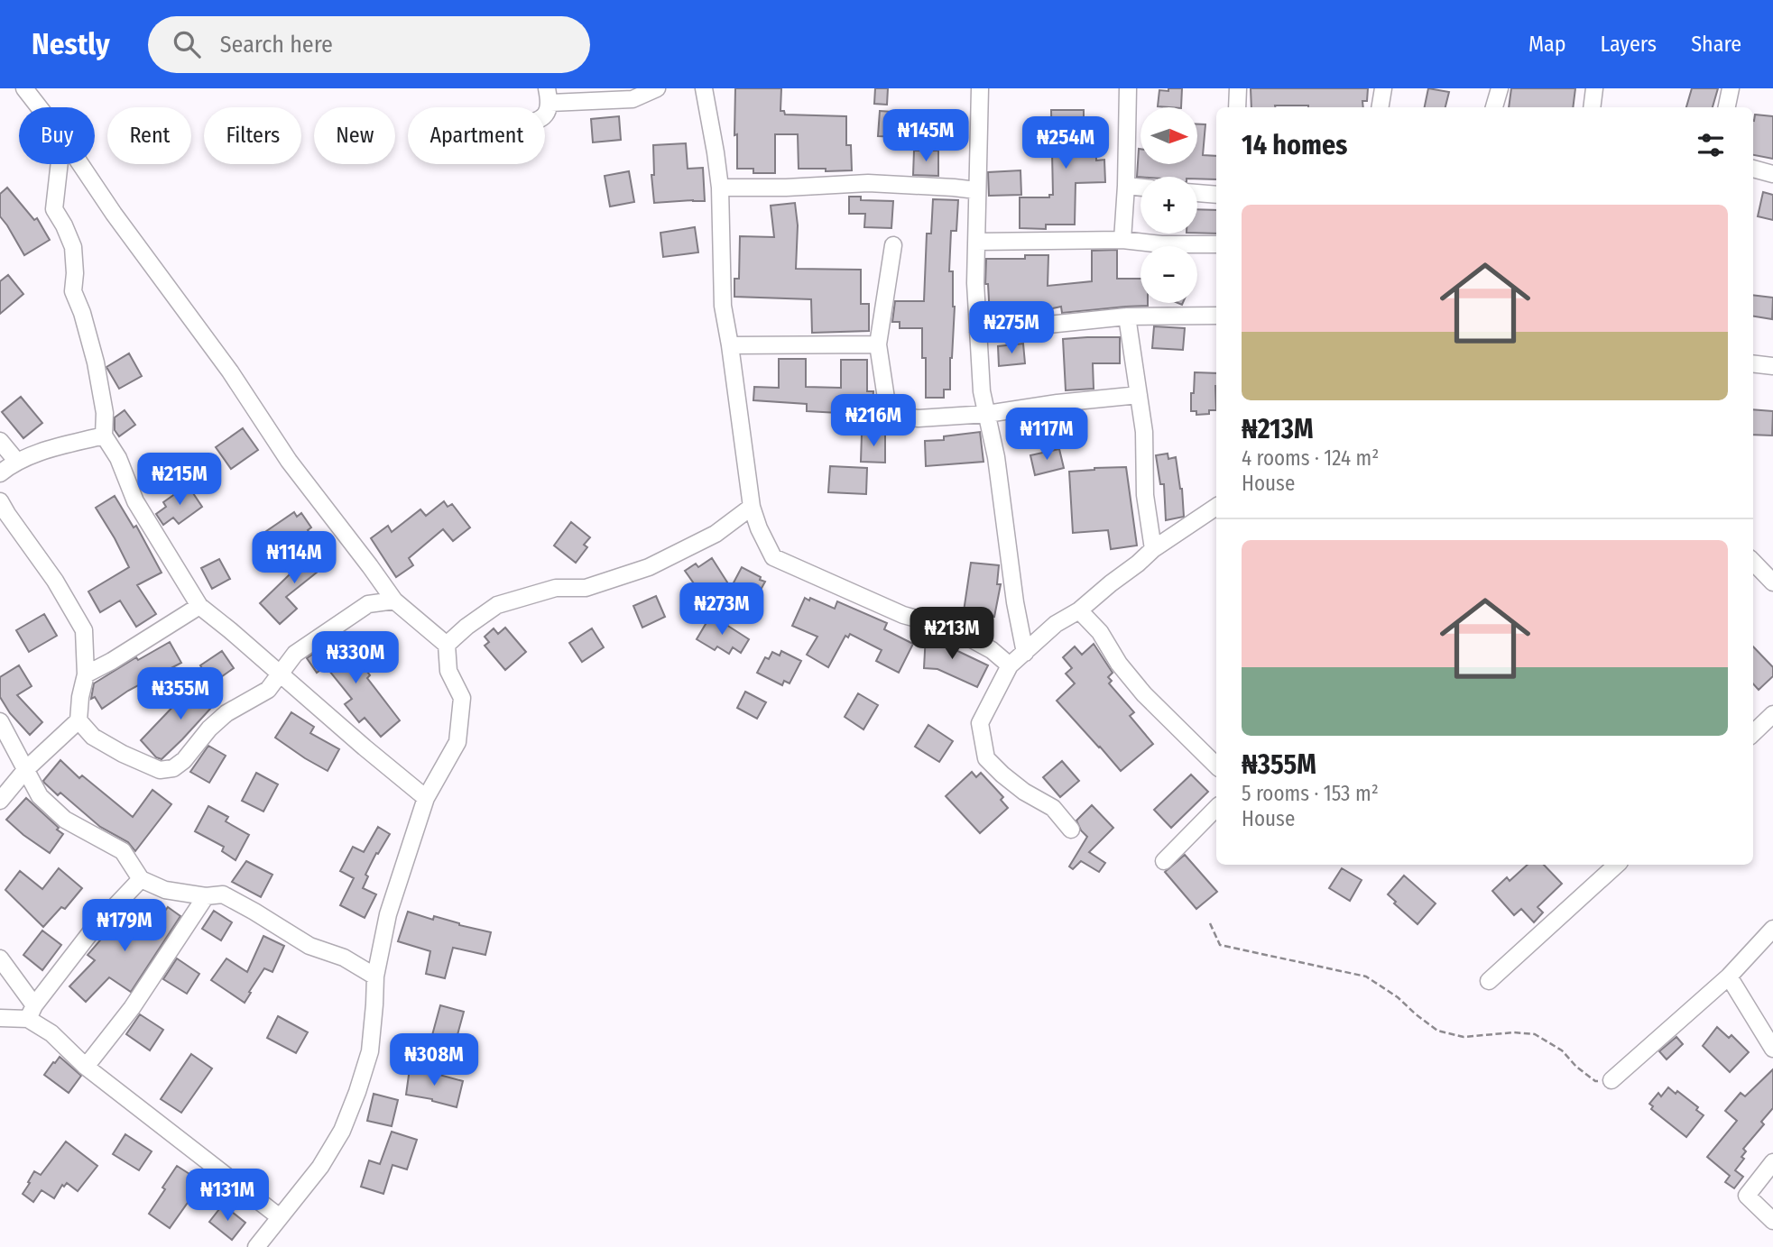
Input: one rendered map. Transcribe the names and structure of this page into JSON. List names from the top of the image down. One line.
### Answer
{"north":"right","page":{"header":"Nestly","search":"Search here","nav":["Map","Layers","Share"],"map_buttons":["+","−"],"chip":["Buy","Rent","Filters","New","Apartment"],"heading":"14 homes","price":["₦145M","₦254M","₦275M","₦216M","₦117M","₦215M","₦114M","₦273M","₦213M","₦330M","₦355M","₦179M","₦308M","₦131M"],"list":[{"name":"₦213M","note":"4 rooms · 124 m² · House"},{"name":"₦355M","note":"5 rooms · 153 m² · House"}]}}
